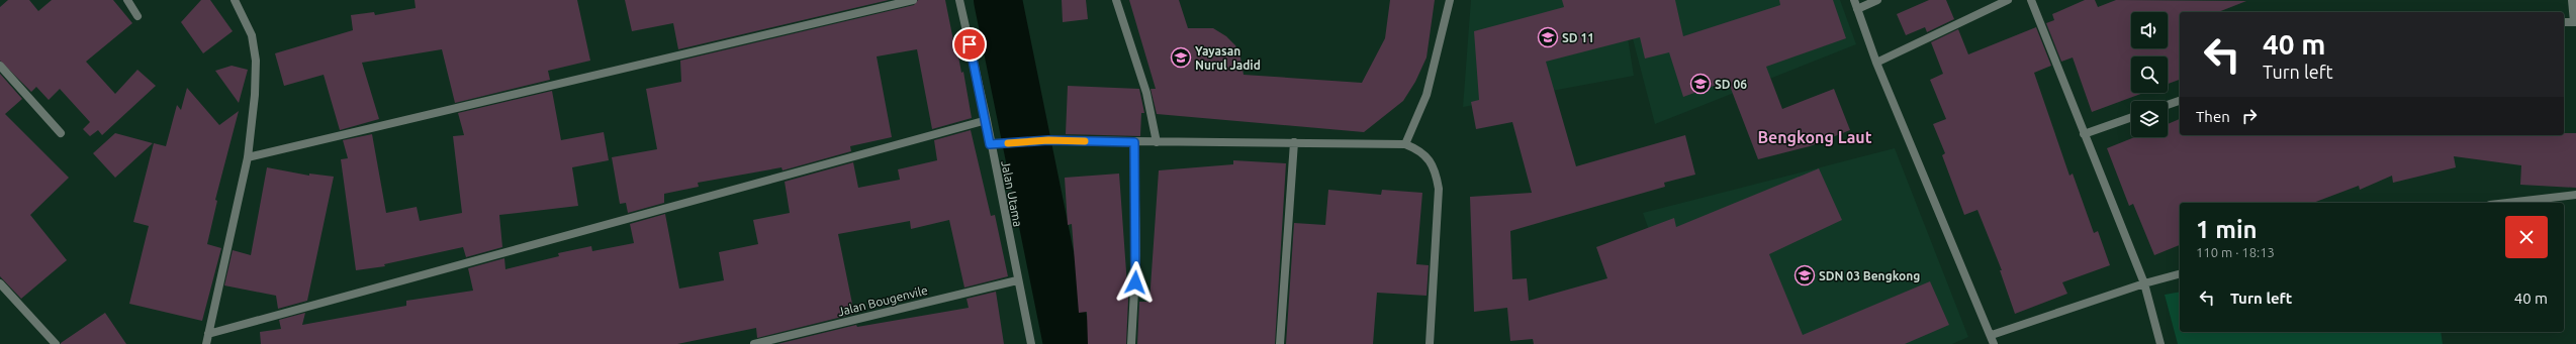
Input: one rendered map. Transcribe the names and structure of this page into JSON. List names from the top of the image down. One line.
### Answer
{"streets":{"street":["Jalan Utama","Jalan Bougenvile"]},"crossings":[["Jalan Utama","Jalan Bougenvile"]],"districts":["Bengkong Laut"],"places":{"school or university":["SD 11","Yayasan Nurul Jadid","SD 06","SDN 03 Bengkong"]},"page":{"turn":["40 m","Turn left"],"then":"Then","heading":["1 min","110 m · 18:13"],"list":[{"name":"Turn left","value":"40 m"}]}}
